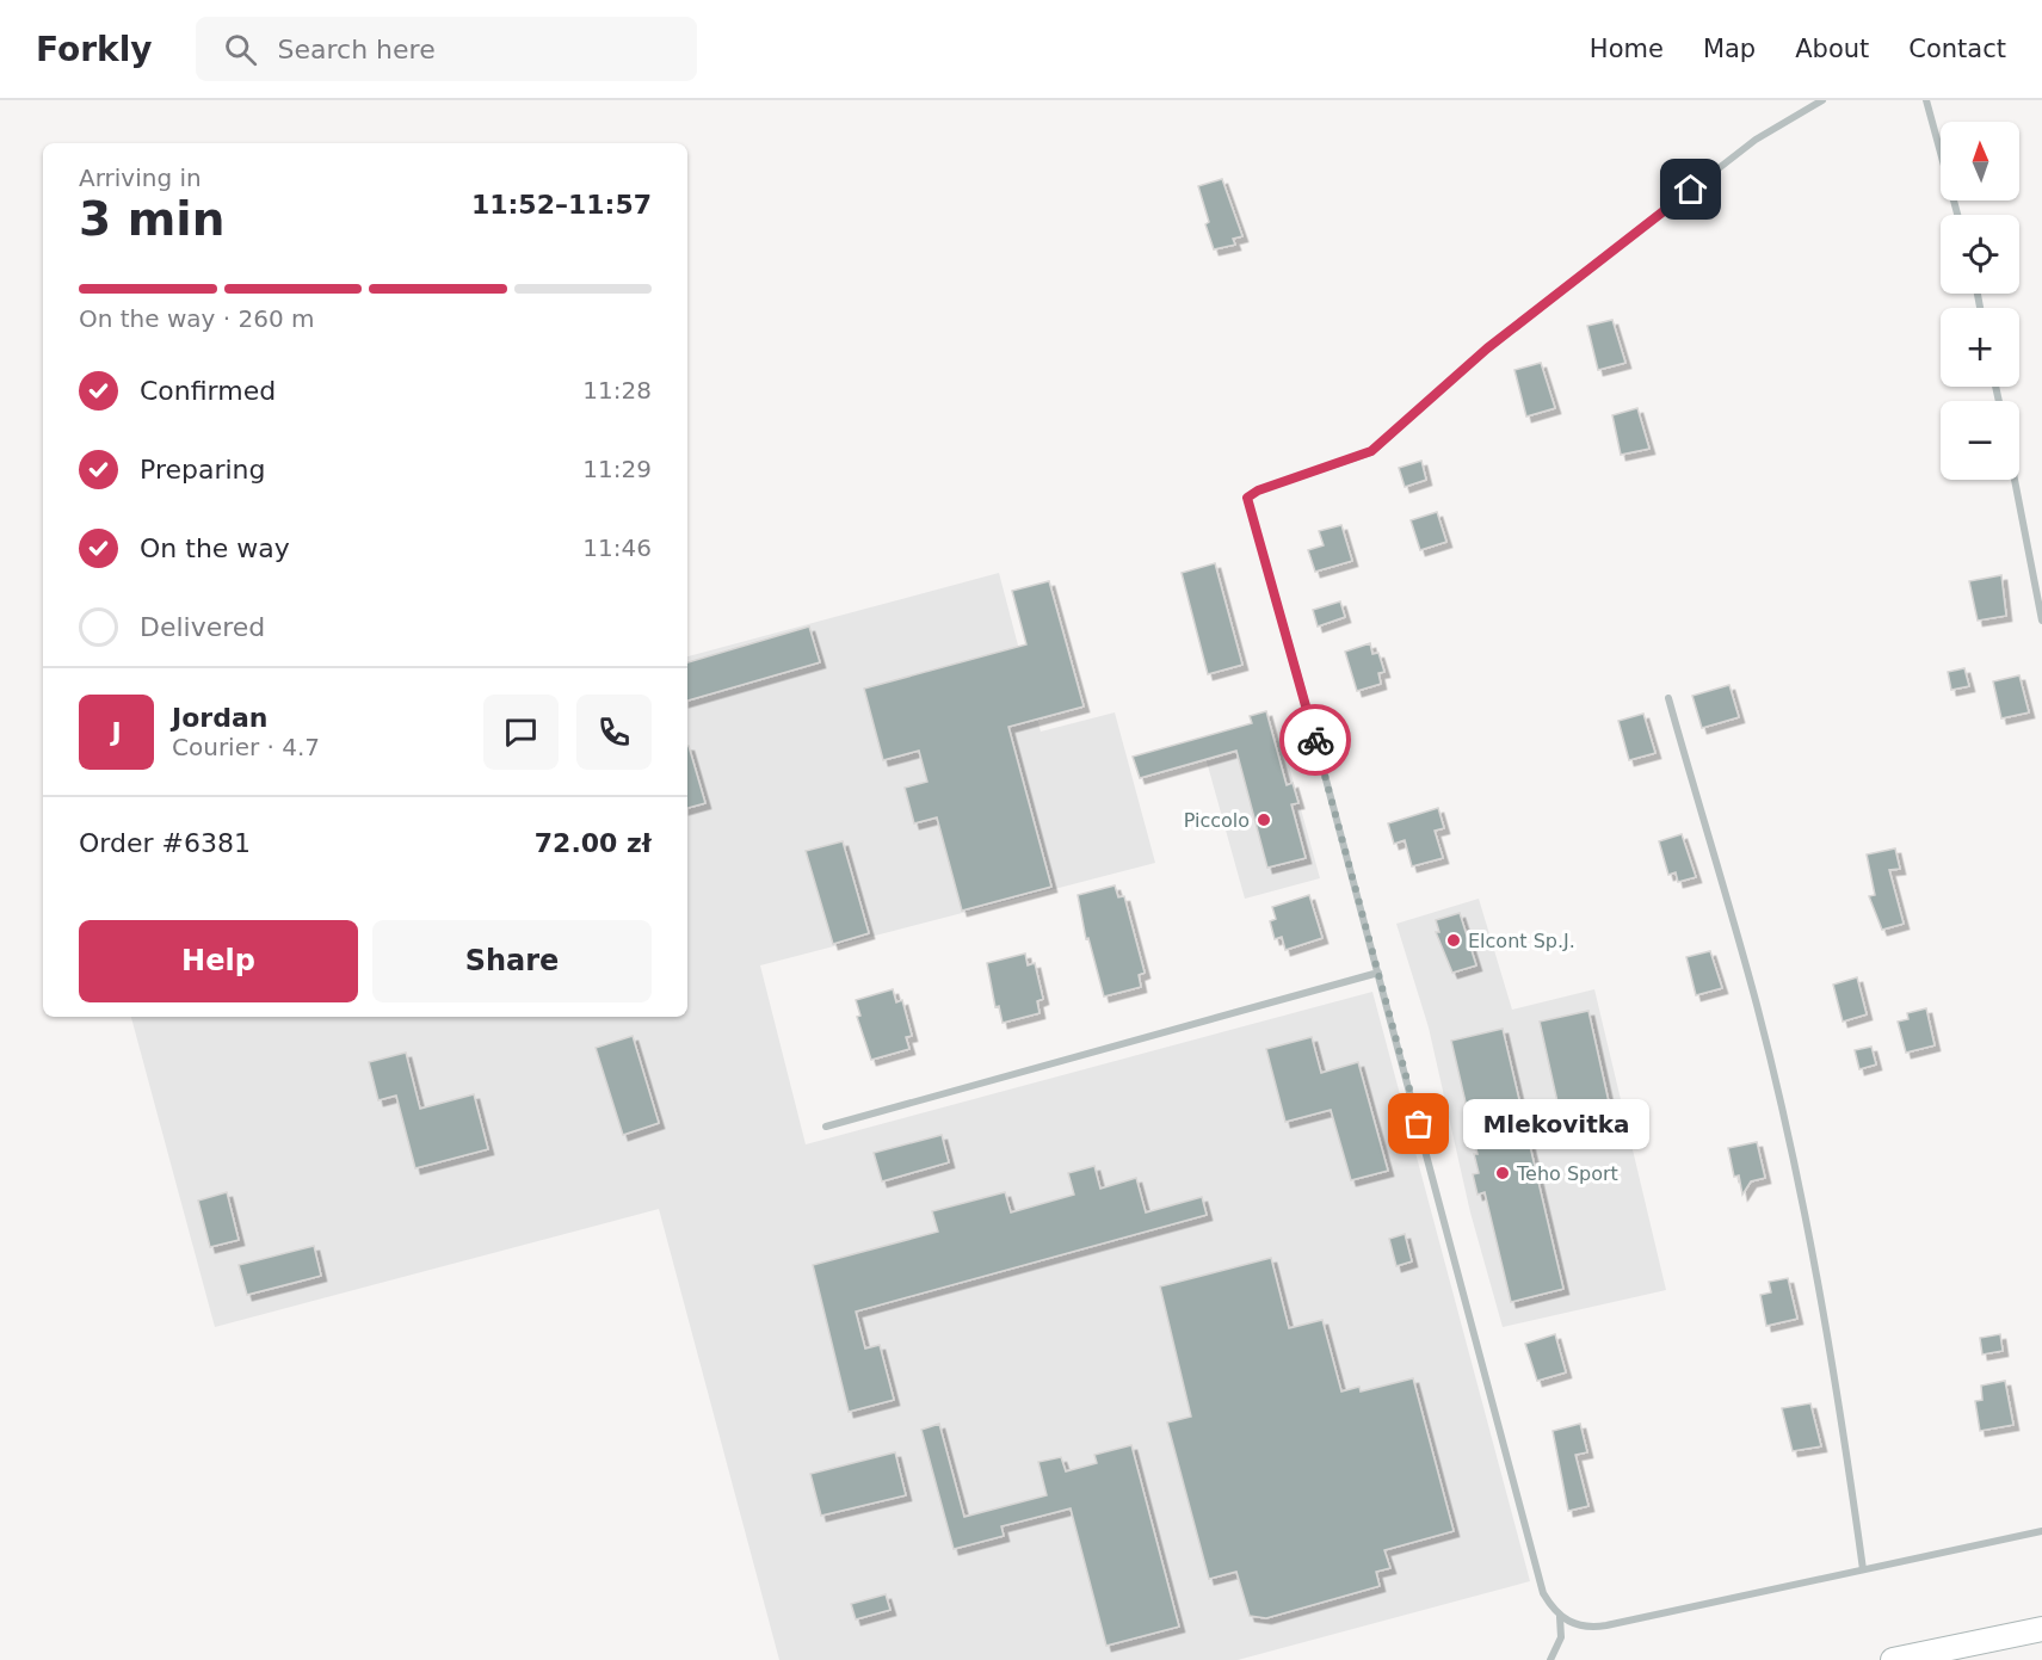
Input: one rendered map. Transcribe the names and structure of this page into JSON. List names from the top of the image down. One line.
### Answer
{"places":["Piccolo","Elcont Sp.J.","Mlekovitka","Teho Sport"],"north":"top","page":{"header":"Forkly","search":"Search here","nav":["Home","Map","About","Contact"],"map_buttons":["+","−"],"heading":["3 min","Arriving in","11:52–11:57"],"panel":["Jordan","Courier · 4.7","Order #6381","72.00 zł"],"bar":"On the way · 260 m","list":[["Confirmed","11:28"],["Preparing","11:29"],["On the way","11:46"],"Delivered"],"round":"J","buttons":["Help","Share"],"bubble":"Mlekovitka"}}
